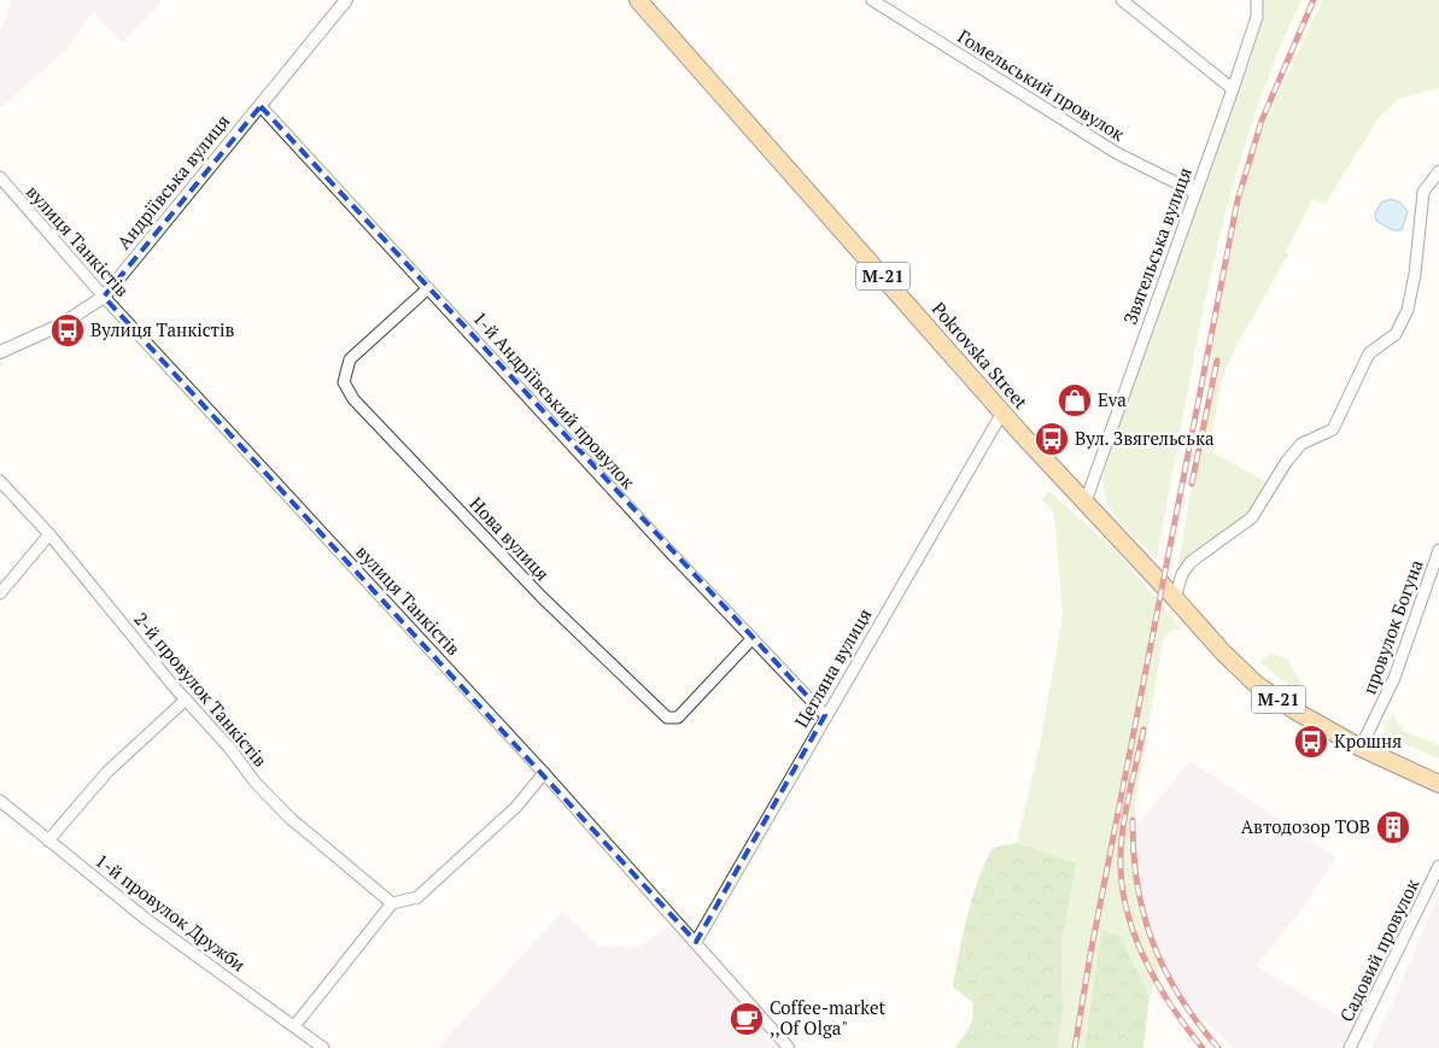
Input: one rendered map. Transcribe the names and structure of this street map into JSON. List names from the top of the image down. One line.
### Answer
{"streets":{"highway":["М-21","Pokrovska Street"],"street":["Гомельський провулок","Андріївська вулиця","вулиця Танкістів","Звягельська вулиця","1-й Андріївський провулок","Нова вулиця","провулок Богуна","Цегляна вулиця","2-й провулок Танкістів","1-й провулок Дружби","Садовий провулок"]},"crossings":[["Гомельський провулок","Звягельська вулиця"],["Андріївська вулиця","вулиця Танкістів"],["Андріївська вулиця","1-й Андріївський провулок"],["вулиця Танкістів","Цегляна вулиця"],["Звягельська вулиця","Pokrovska Street"],["Pokrovska Street","провулок Богуна"],["Pokrovska Street","Цегляна вулиця"],["1-й Андріївський провулок","Нова вулиця"],["1-й Андріївський провулок","Цегляна вулиця"]],"places":{"bus stop":["Вулиця Танкістів","Вул. Звягельська","Крошня"],"shop":["Eva"],"building":["Автодозор ТОВ"],"cafe":["Coffee-market ,,Of Olga\""]}}
